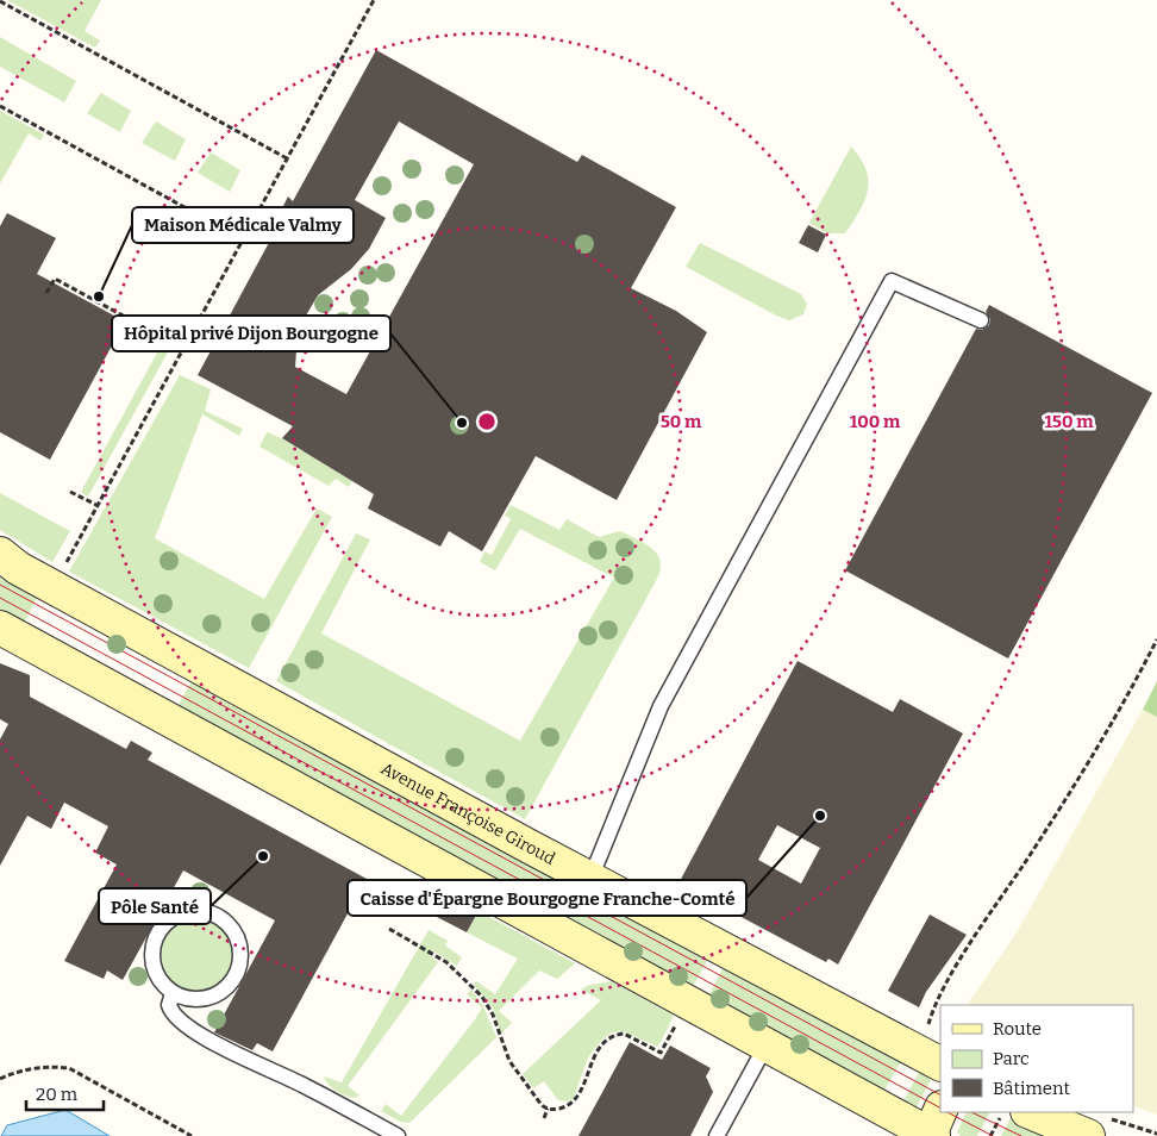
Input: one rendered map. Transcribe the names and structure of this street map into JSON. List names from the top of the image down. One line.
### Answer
{"streets":{"street":["Avenue Françoise Giroud"]},"places":["Maison Médicale Valmy","Hôpital privé Dijon Bourgogne","Caisse d'Épargne Bourgogne Franche-Comté","Pôle Santé"],"legend":["Route","Parc","Bâtiment"],"scale_bar":"20 m","rings":["50 m","100 m","150 m"]}
